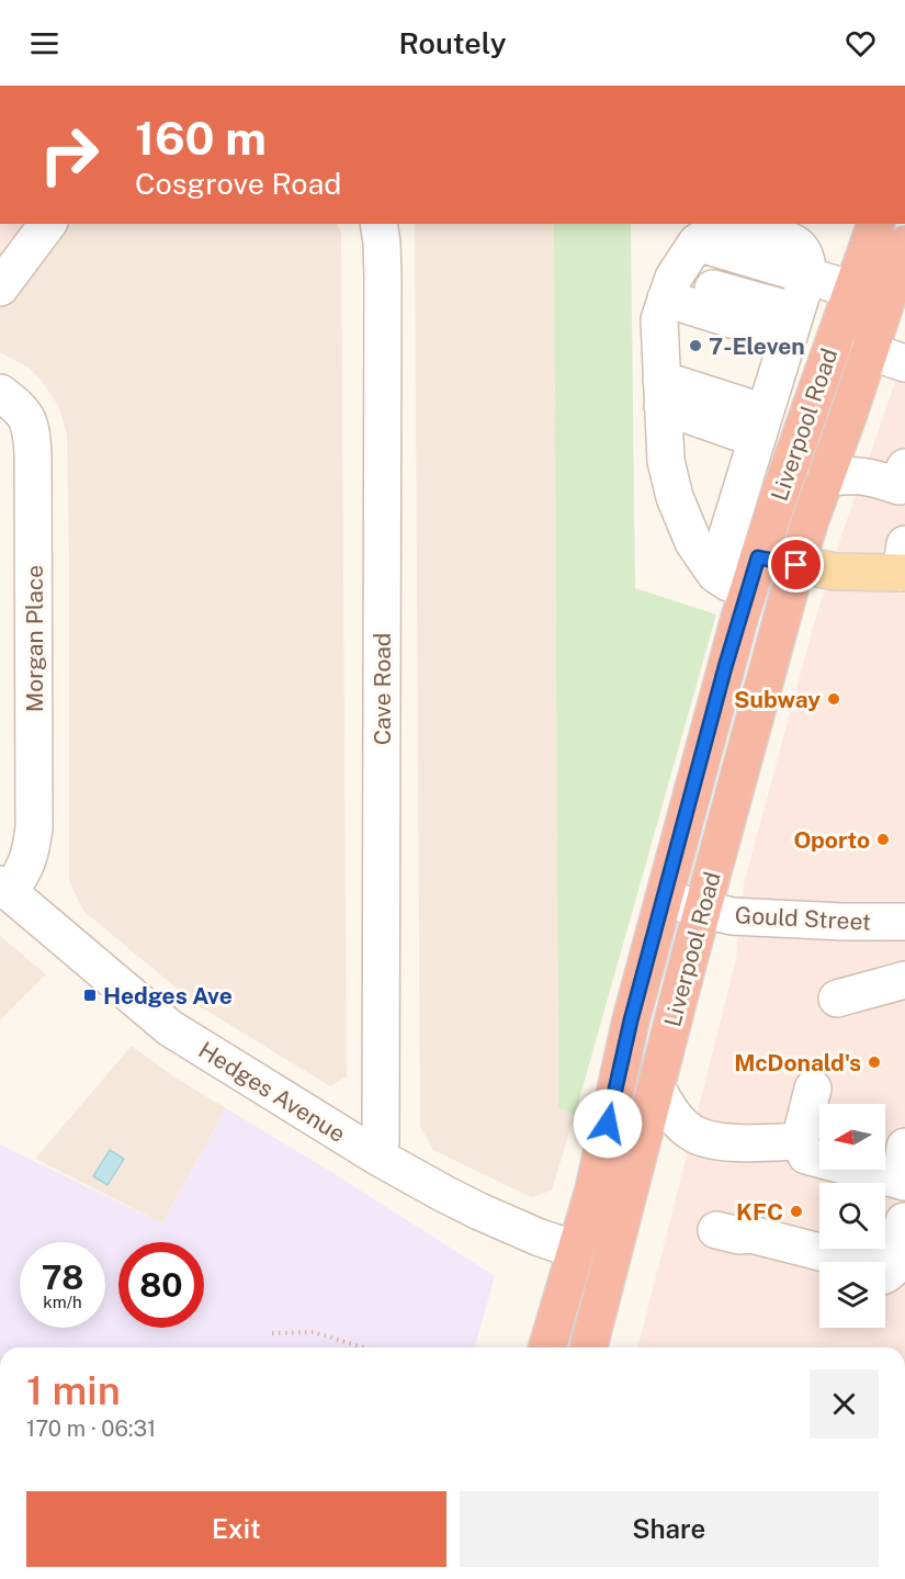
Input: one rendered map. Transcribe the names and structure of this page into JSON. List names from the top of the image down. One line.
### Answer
{"streets":{"highway":["Liverpool Road"],"street":["Morgan Place","Cave Road","Gould Street","Hedges Avenue"]},"crossings":[["Liverpool Road","Gould Street"],["Liverpool Road","Hedges Avenue"],["Morgan Place","Hedges Avenue"],["Cave Road","Hedges Avenue"]],"places":{"other":["7-Eleven","Subway","Oporto","McDonald's","KFC"],"transit":["Hedges Ave"]},"north":"left","page":{"header":"Routely","turn":["160 m","Cosgrove Road"],"speed":"78 km/h","limit":"80","heading":["1 min","170 m · 06:31"],"buttons":["Exit","Share"]}}
